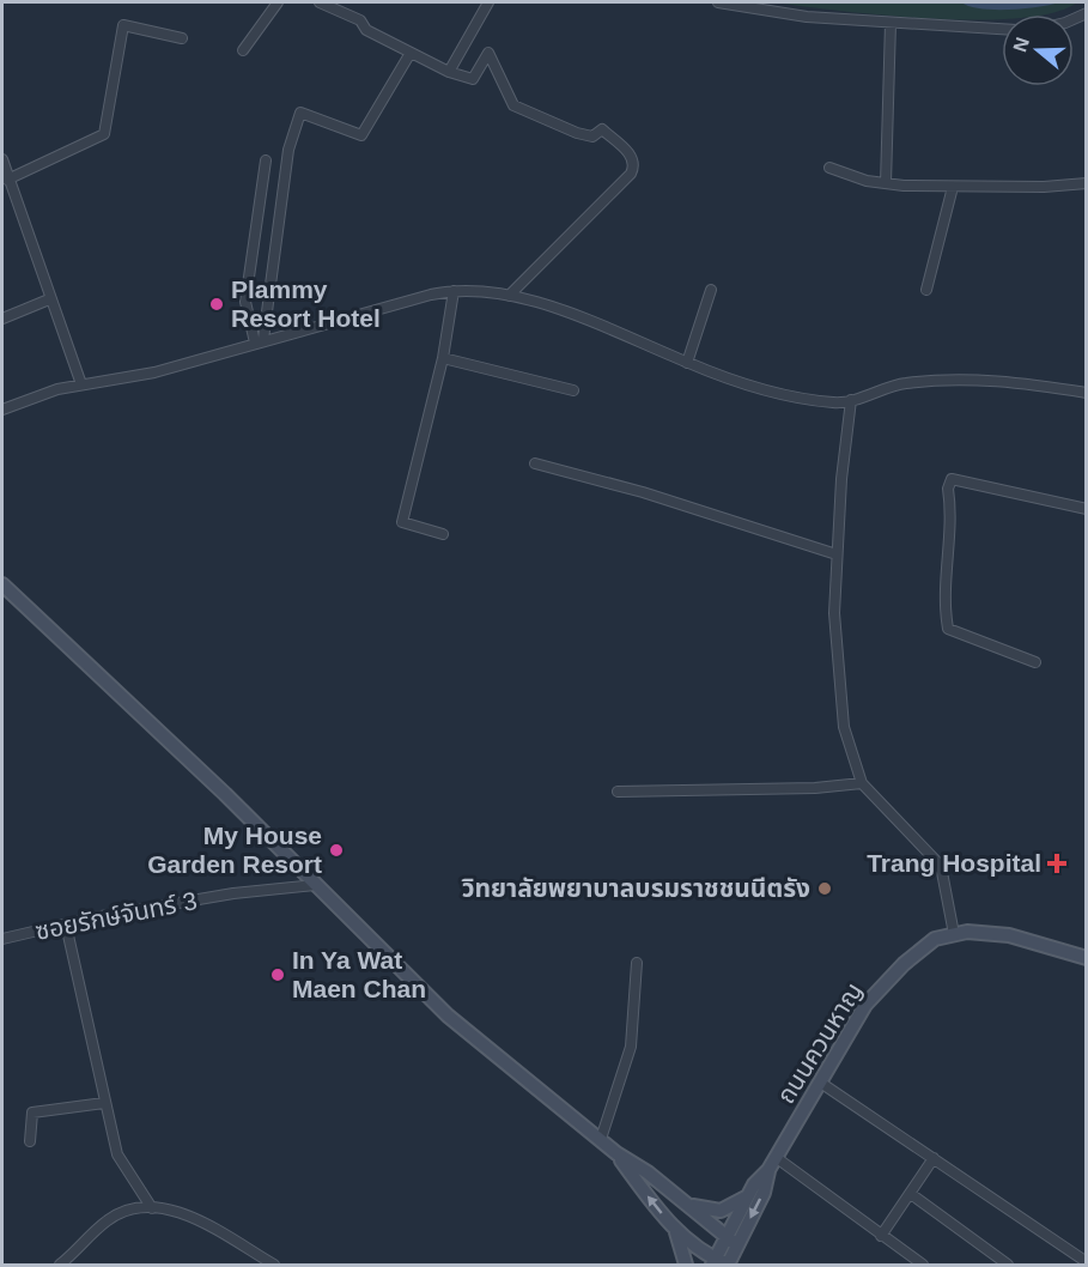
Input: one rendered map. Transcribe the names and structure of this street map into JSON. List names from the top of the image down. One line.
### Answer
{"streets":{"main road":["ถนนควนหาญ"],"street":["ซอยรักษ์จันทร์ 3"]},"places":{"other":["Plammy Resort Hotel","My House Garden Resort","วิทยาลัยพยาบาลบรมราชชนนีตรัง","In Ya Wat Maen Chan"],"health":["Trang Hospital"]},"north":"left"}
